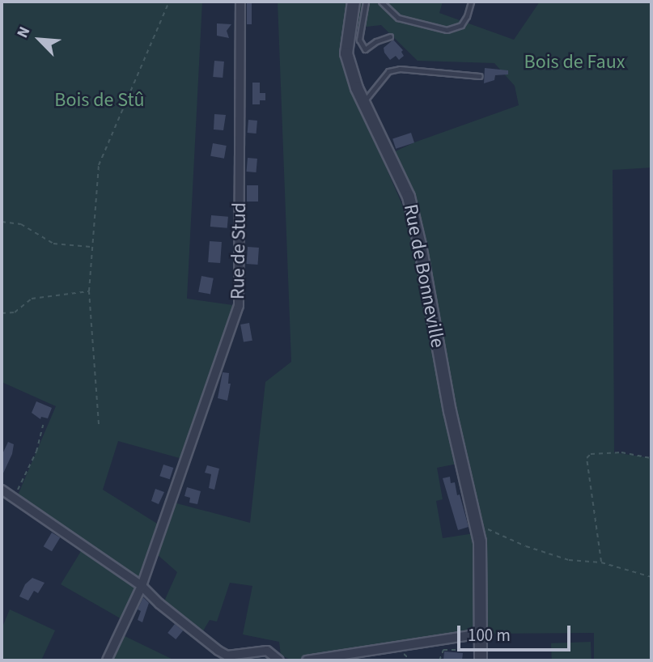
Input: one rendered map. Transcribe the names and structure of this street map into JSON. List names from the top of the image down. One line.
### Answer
{"streets":{"street":["Rue de Stud","Rue de Bonneville"]},"parks":["Bois de Faux","Bois de Stû"],"scale_bar":"100 m","north":"top left"}
